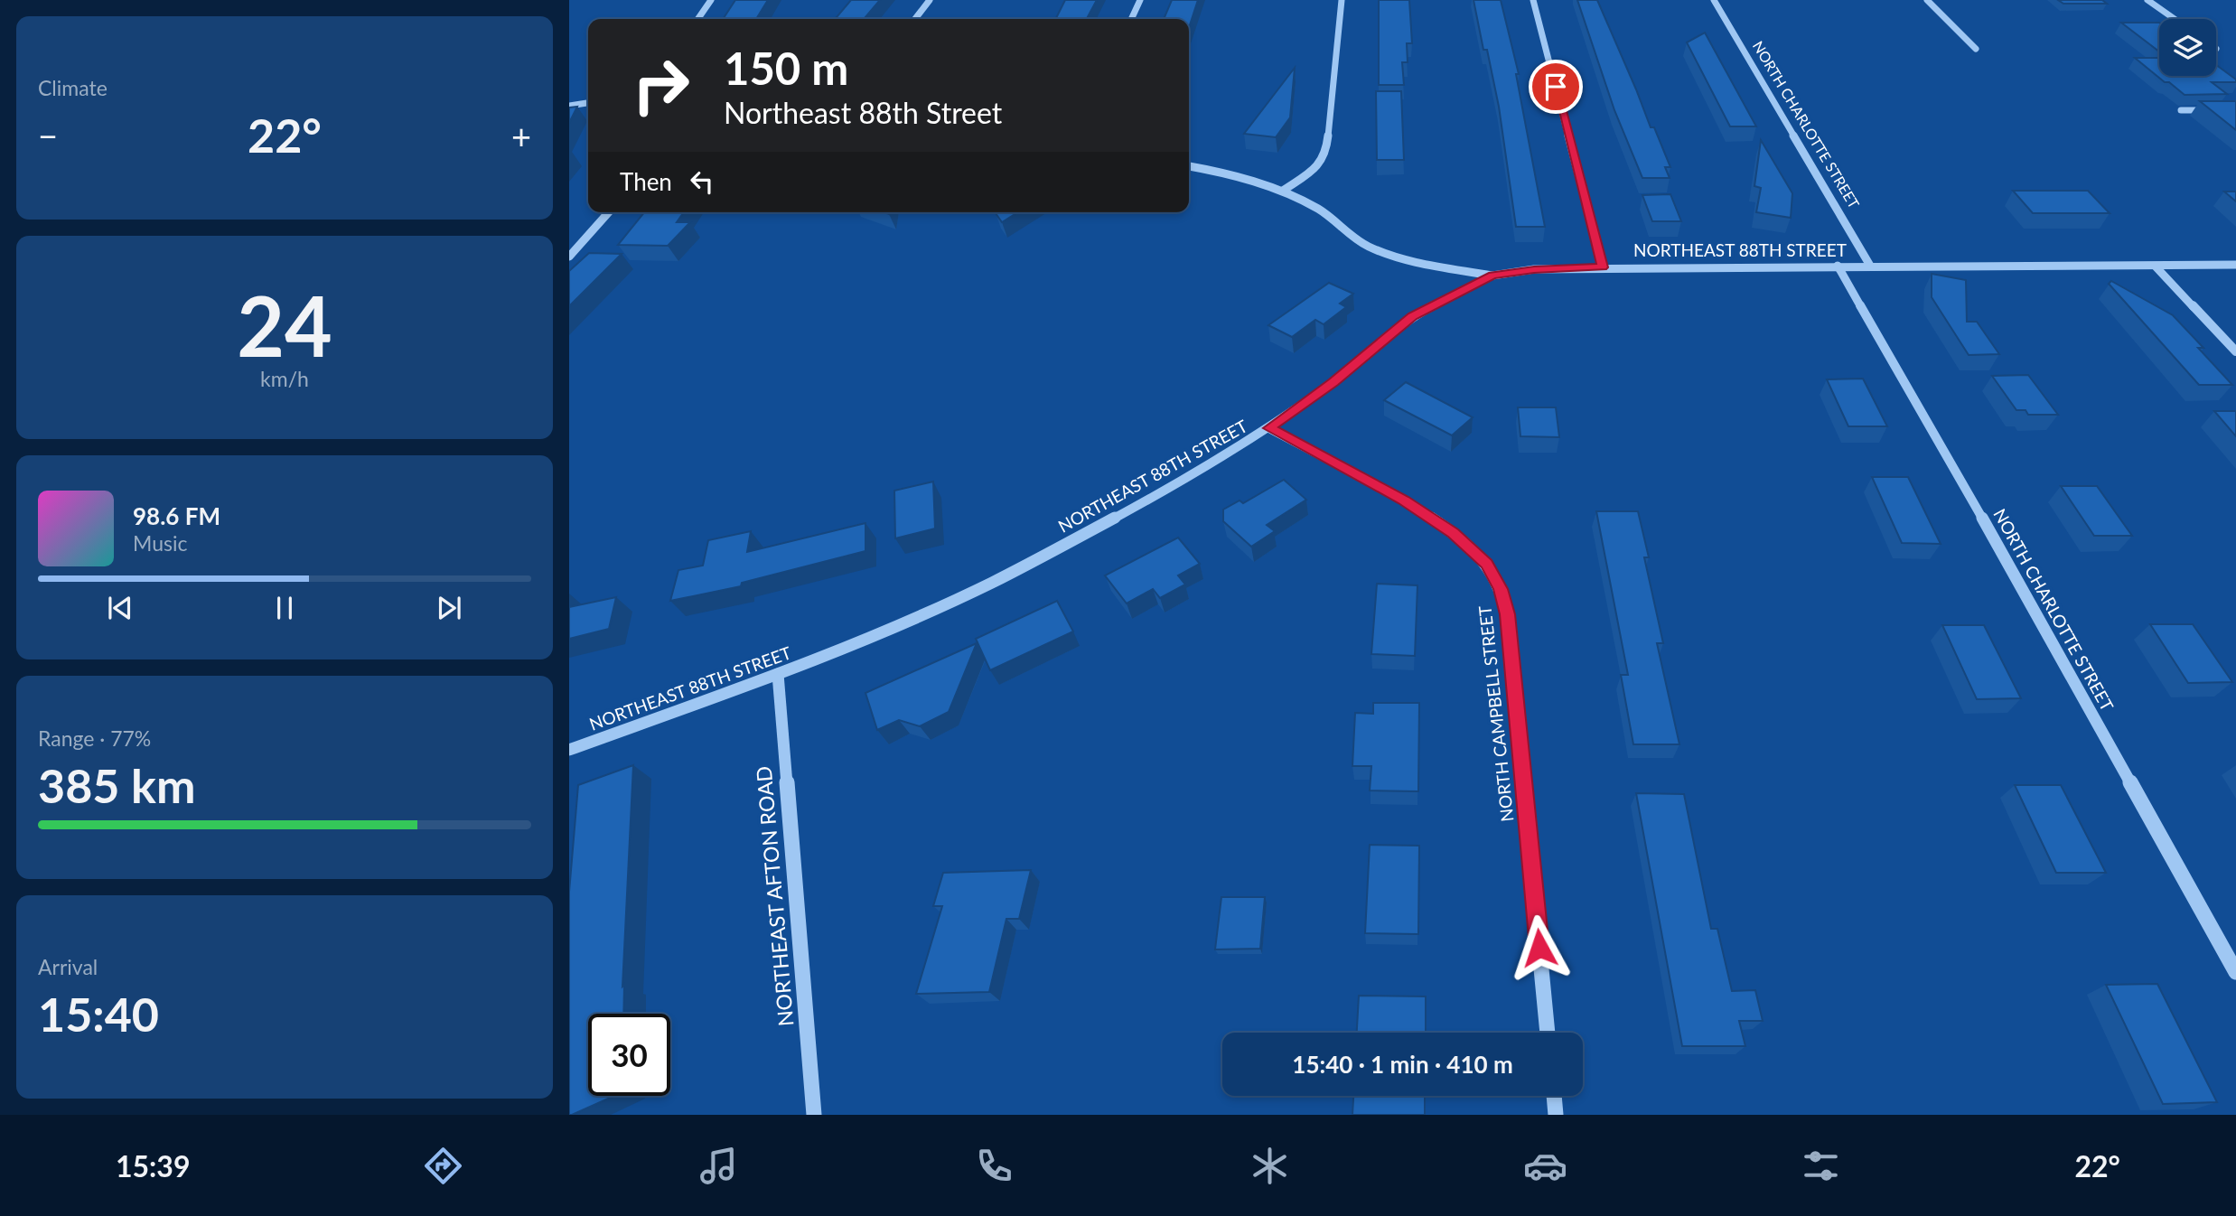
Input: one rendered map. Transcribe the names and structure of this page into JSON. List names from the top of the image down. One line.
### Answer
{"streets":{"street":["NORTH CHARLOTTE STREET","NORTHEAST 88TH STREET","NORTH CAMPBELL STREET","NORTHEAST AFTON ROAD"]},"crossings":[["NORTH CHARLOTTE STREET","NORTHEAST 88TH STREET"],["NORTHEAST 88TH STREET","NORTH CAMPBELL STREET"],["NORTHEAST 88TH STREET","NORTHEAST AFTON ROAD"]],"page":{"tile":["Climate",["24","km/h"],["Range · 77%","385 km"],["Arrival","15:40"]],"turn":["150 m","Northeast 88th Street"],"heat":["−","22°","+"],"then":"Then","song":["98.6 FM","Music"],"limit":"30","trip":"15:40 · 1 min · 410 m","tabs":["15:39","22°"]}}
